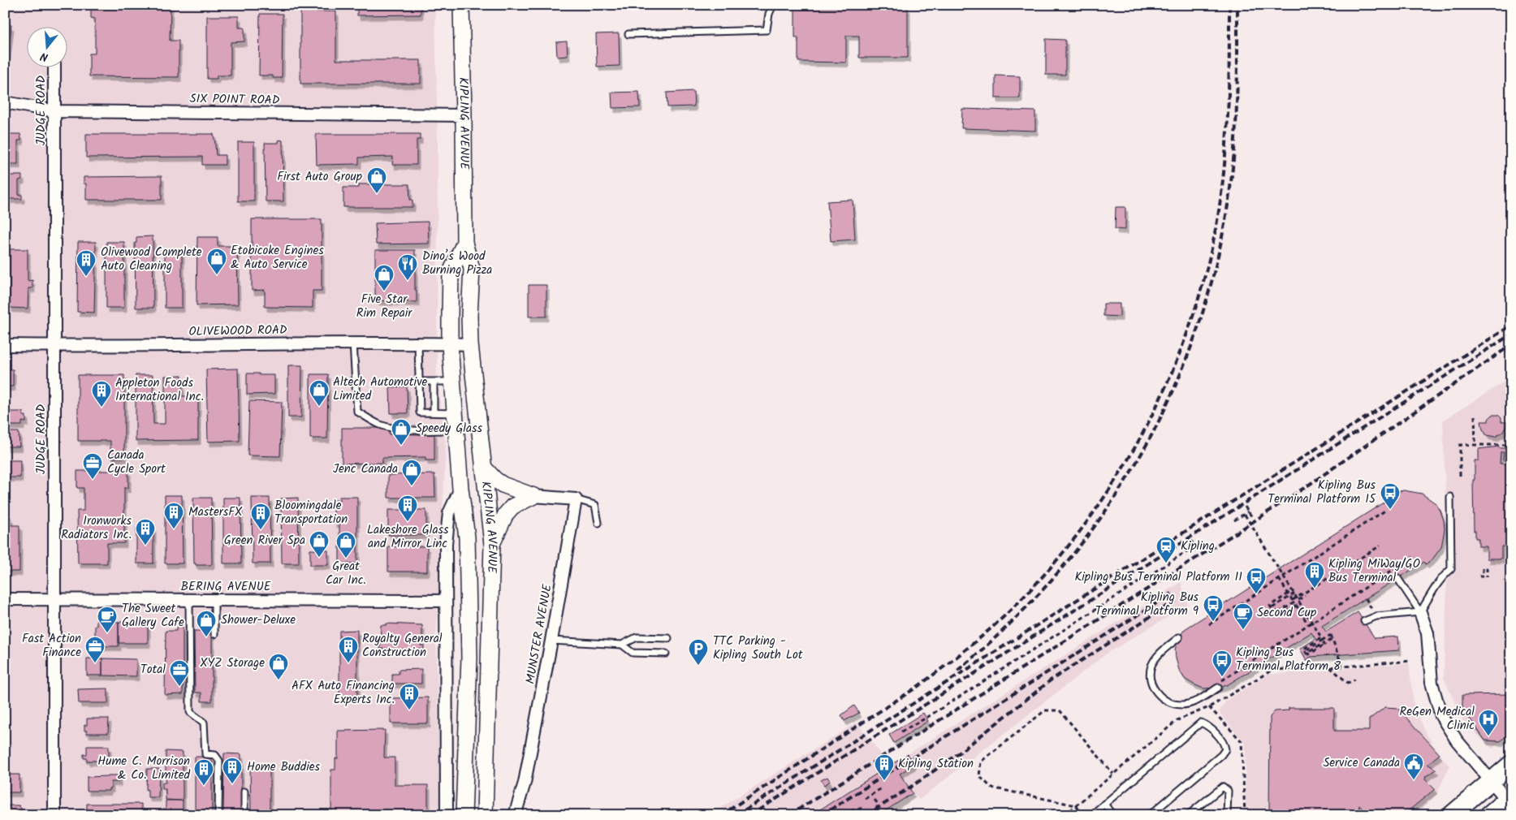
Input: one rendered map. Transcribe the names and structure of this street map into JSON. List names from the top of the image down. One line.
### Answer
{"streets":{"main road":["KIPLING AVENUE"],"street":["SIX POINT ROAD","JUDGE ROAD","OLIVEWOOD ROAD","BERING AVENUE","MUNSTER AVENUE"]},"crossings":[["SIX POINT ROAD","JUDGE ROAD"],["SIX POINT ROAD","KIPLING AVENUE"],["JUDGE ROAD","OLIVEWOOD ROAD"],["JUDGE ROAD","BERING AVENUE"],["KIPLING AVENUE","OLIVEWOOD ROAD"],["KIPLING AVENUE","BERING AVENUE"]],"places":{"shop":["First Auto Group","Etobicoke Engines & Auto Service","Five Star Rim Repair","Altech Automotive Limited","Speedy Glass","Jenc Canada","Green River Spa","Great Car Inc.","Shower-Deluxe","XYZ Storage"],"building":["Olivewood Complete Auto Cleaning","Appleton Foods International Inc.","Lakeshore Glass and Mirror Linc","MastersFX","Bloomingdale Transportation","Ironworks Radiators Inc.","Kipling MiWay/GO Bus Terminal","Royalty General Construction","AFX Auto Financing Experts Inc.","Kipling Station","Home Buddies","Hume C. Morrison & Co. Limited"],"restaurant":["Dino’s Wood Burning Pizza"],"office":["Canada Cycle Sport","Fast Action Finance","Total"],"bus stop":["Kipling Bus Terminal Platform 15","Kipling Bus Terminal Platform 11","Kipling Bus Terminal Platform 9","Kipling Bus Terminal Platform 8"],"station":["Kipling"],"cafe":["Second Cup","The Sweet Gallery Cafe"],"parking":["TTC Parking - Kipling South Lot"],"hospital":["ReGen Medical Clinic"],"public building":["Service Canada"]},"north":"bottom"}
